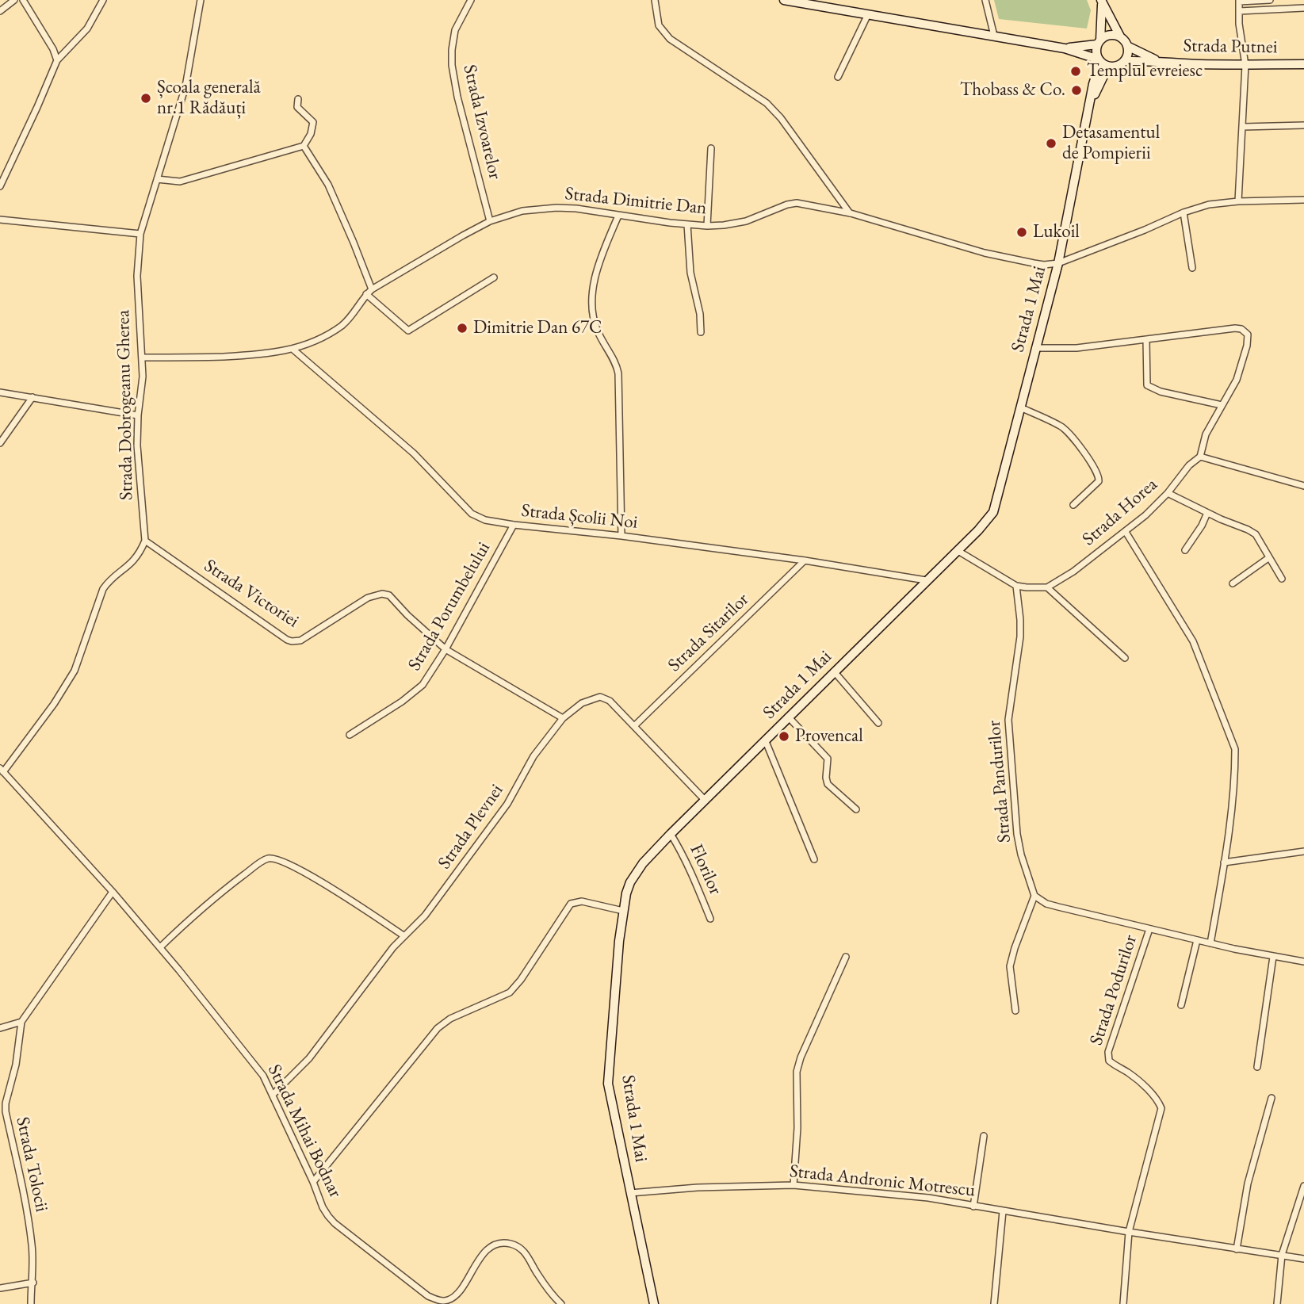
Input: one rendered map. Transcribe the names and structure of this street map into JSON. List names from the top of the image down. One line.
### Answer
{"streets":{"main road":["Strada Putnei","Strada 1 Mai"],"street":["Strada Izvoarelor","Strada Dimitrie Dan","Strada Dobrogeanu Gherea","Strada Horea","Strada Școlii Noi","Strada Victoriei","Strada Porumbelului","Strada Sitarilor","Strada Pandurilor","Strada Plevnei","Florilor","Strada Podurilor","Strada Mihai Bodnar","Strada Tolocii","Strada Andronic Motrescu"]},"crossings":[["Strada Putnei","Strada 1 Mai"],["Strada Izvoarelor","Strada Dimitrie Dan"],["Strada Dimitrie Dan","Strada 1 Mai"],["Strada Dimitrie Dan","Strada Dobrogeanu Gherea"],["Strada Dimitrie Dan","Strada Școlii Noi"],["Strada 1 Mai","Strada Școlii Noi"],["Strada 1 Mai","Strada Plevnei"],["Strada 1 Mai","Florilor"],["Strada 1 Mai","Strada Andronic Motrescu"],["Strada Dobrogeanu Gherea","Strada Victoriei"],["Strada Școlii Noi","Strada Porumbelului"],["Strada Școlii Noi","Strada Sitarilor"],["Strada Victoriei","Strada Porumbelului"],["Strada Victoriei","Strada Plevnei"],["Strada Sitarilor","Strada Plevnei"],["Strada Plevnei","Strada Mihai Bodnar"],["Strada Podurilor","Strada Andronic Motrescu"],["Strada Mihai Bodnar","Strada Tolocii"]],"places":["Templul evreiesc","Thobass & Co.","Școala generală nr.1 Rădăuți","Detasamentul de Pompierii","Lukoil","Dimitrie Dan 67C","Provencal"]}
